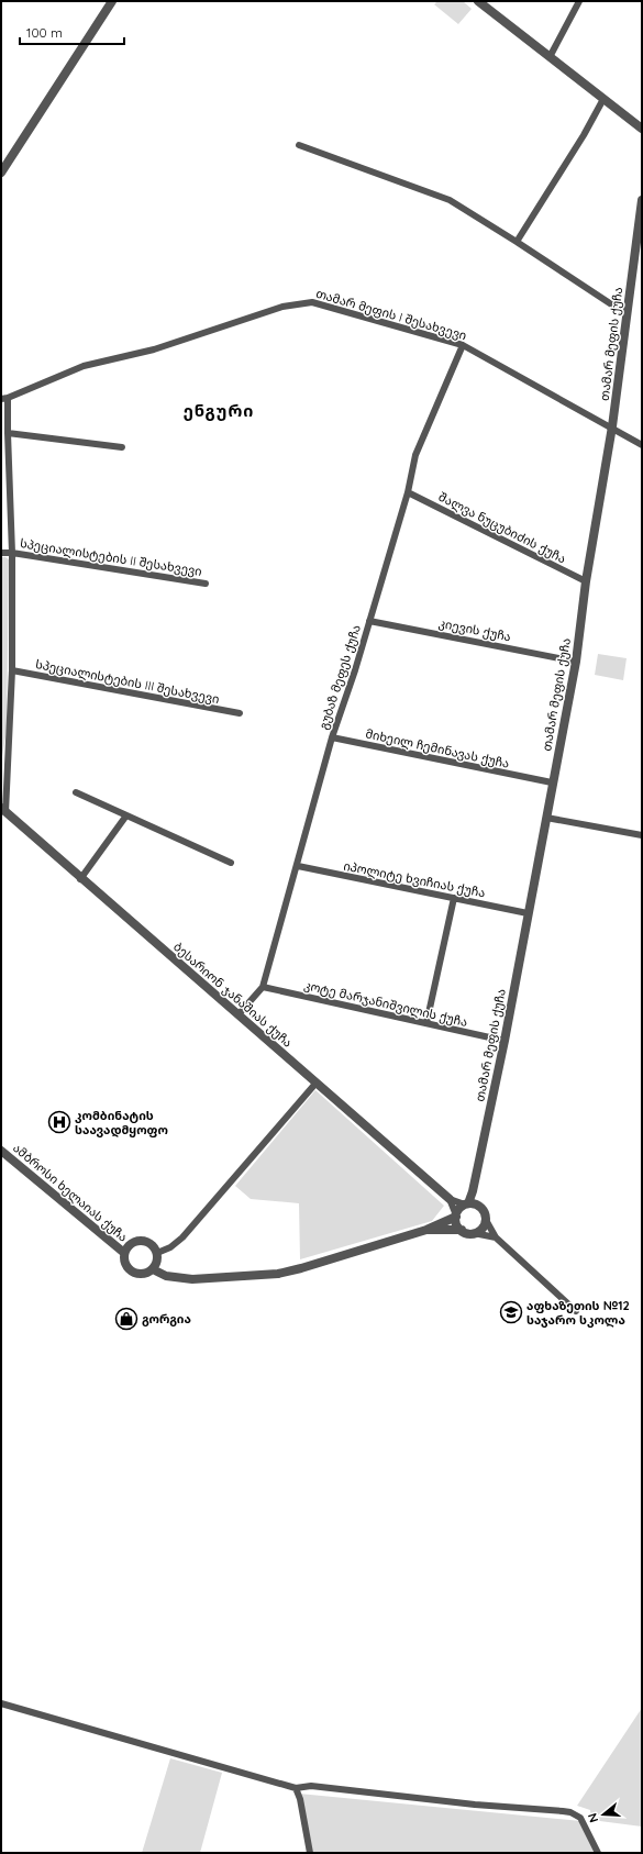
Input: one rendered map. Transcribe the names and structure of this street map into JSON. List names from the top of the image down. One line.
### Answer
{"streets":{"street":["თამარ მეფის I შესახვევი","თამარ მეფის ქუჩა","შალვა ნუცუბიძის ქუჩა","სპეციალისტების II შესახვევი","კიევის ქუჩა","გუბაზ მეფეს ქუჩა","სპეციალისტების III შესახვევი","მიხეილ ჩემინავას ქუჩა","იპოლიტე ხვიჩიას ქუჩა","ბესარიონ ჯანაშიას ქუჩა","კოტე მარჯანიშვილის ქუჩა","ამბროსი ხელაიას ქუჩა"]},"crossings":[["თამარ მეფის I შესახვევი","თამარ მეფის ქუჩა"],["თამარ მეფის I შესახვევი","გუბაზ მეფეს ქუჩა"],["თამარ მეფის ქუჩა","შალვა ნუცუბიძის ქუჩა"],["თამარ მეფის ქუჩა","კიევის ქუჩა"],["თამარ მეფის ქუჩა","მიხეილ ჩემინავას ქუჩა"],["თამარ მეფის ქუჩა","იპოლიტე ხვიჩიას ქუჩა"],["თამარ მეფის ქუჩა","კოტე მარჯანიშვილის ქუჩა"],["შალვა ნუცუბიძის ქუჩა","გუბაზ მეფეს ქუჩა"],["კიევის ქუჩა","გუბაზ მეფეს ქუჩა"],["გუბაზ მეფეს ქუჩა","მიხეილ ჩემინავას ქუჩა"],["გუბაზ მეფეს ქუჩა","იპოლიტე ხვიჩიას ქუჩა"],["გუბაზ მეფეს ქუჩა","ბესარიონ ჯანაშიას ქუჩა"],["გუბაზ მეფეს ქუჩა","კოტე მარჯანიშვილის ქუჩა"]],"districts":["ენგური"],"places":{"hospital":["კომბინატის საავადმყოფო"],"school or university":["აფხაზეთის №12 საჯარო სკოლა"],"shop":["გორგია"]},"scale_bar":"100 m","north":"left"}
